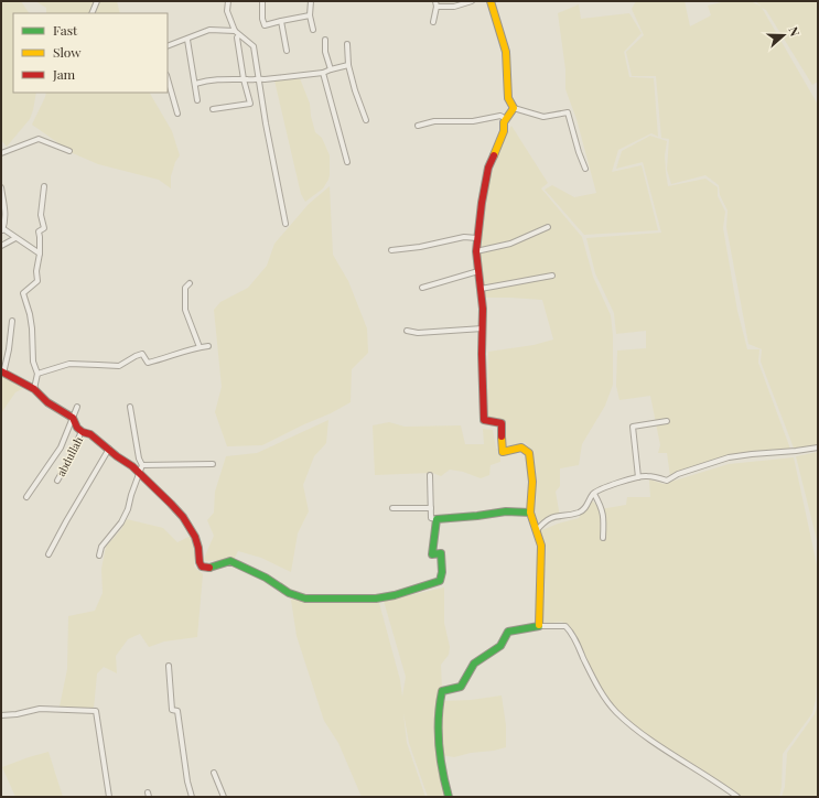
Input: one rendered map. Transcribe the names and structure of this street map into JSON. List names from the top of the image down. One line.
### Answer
{"streets":{"street":["abdullah"]},"legend":["Fast","Slow","Jam"],"north":"right"}
